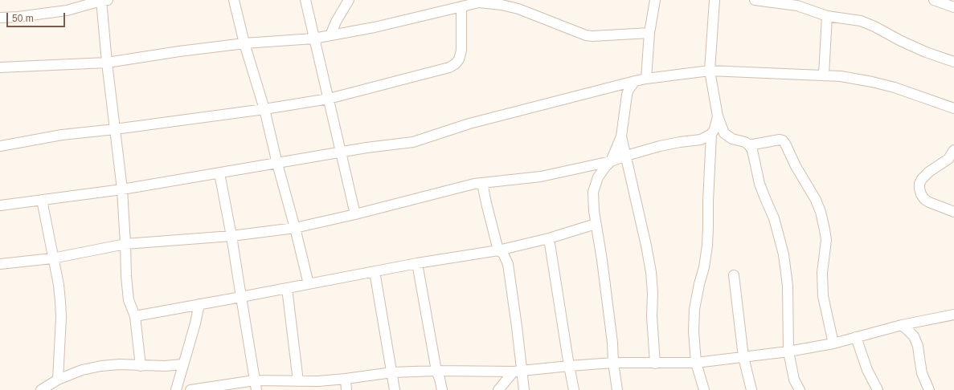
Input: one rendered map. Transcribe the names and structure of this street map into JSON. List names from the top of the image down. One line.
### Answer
{"scale_bar":"50 m"}
